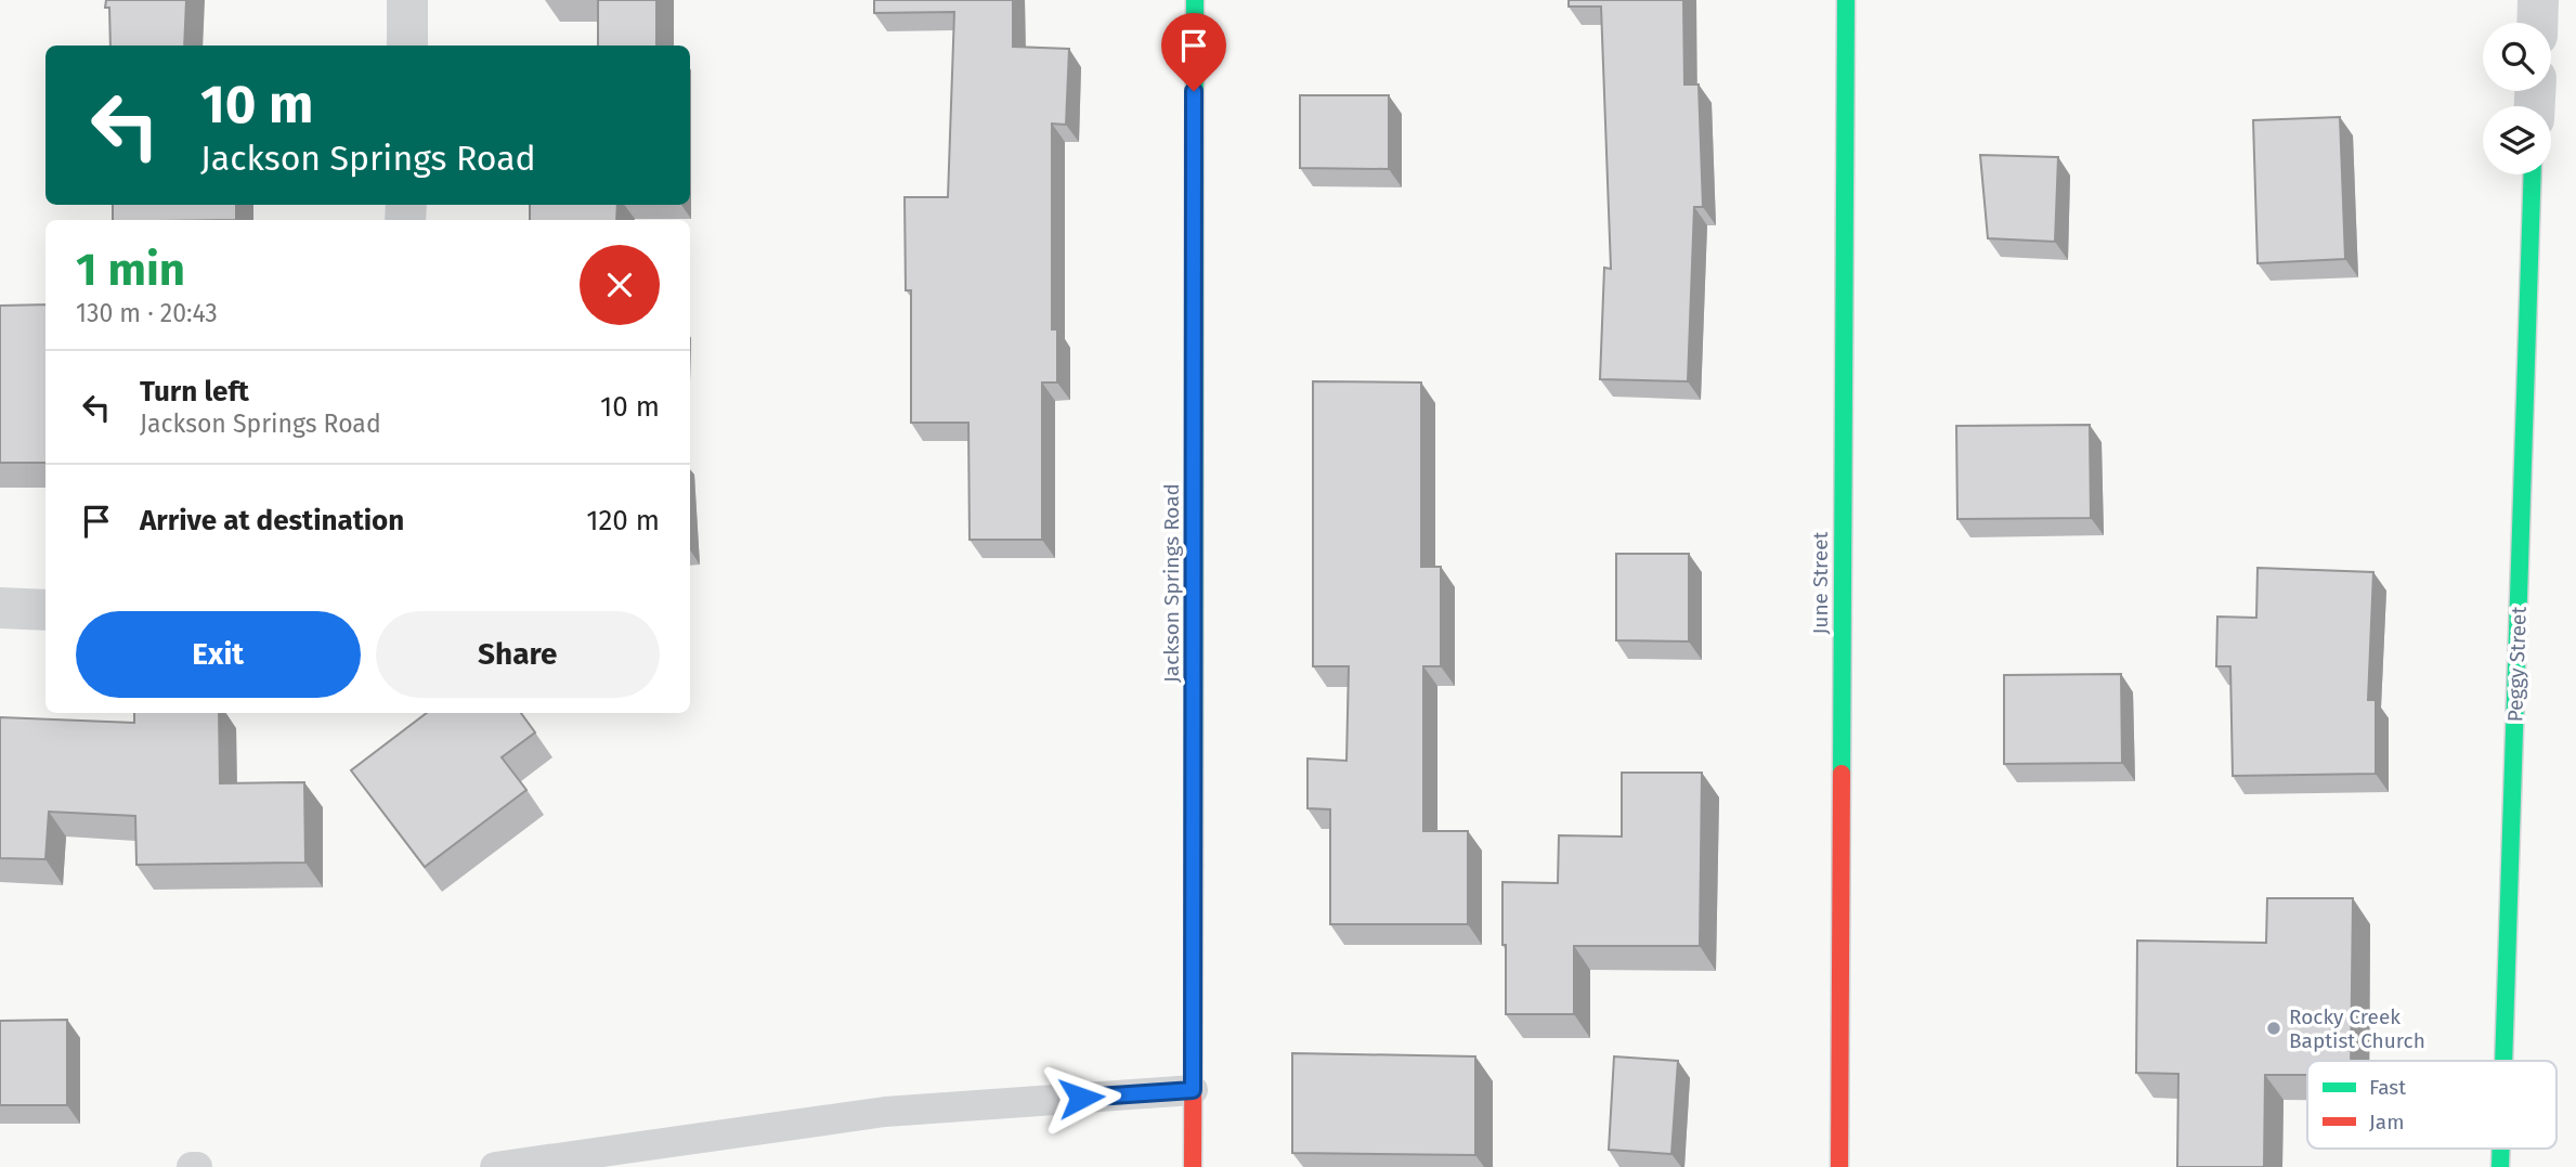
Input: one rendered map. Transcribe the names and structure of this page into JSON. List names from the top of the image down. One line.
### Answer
{"streets":{"street":["Jackson Springs Road","June Street","Peggy Street"]},"places":["Rocky Creek Baptist Church"],"legend":["Fast","Jam"],"page":{"turn":["10 m","Jackson Springs Road"],"heading":["1 min","130 m · 20:43"],"list":[{"name":"Turn left","note":"Jackson Springs Road","value":"10 m"},{"name":"Arrive at destination","value":"120 m"}],"buttons":["Exit","Share"]}}
